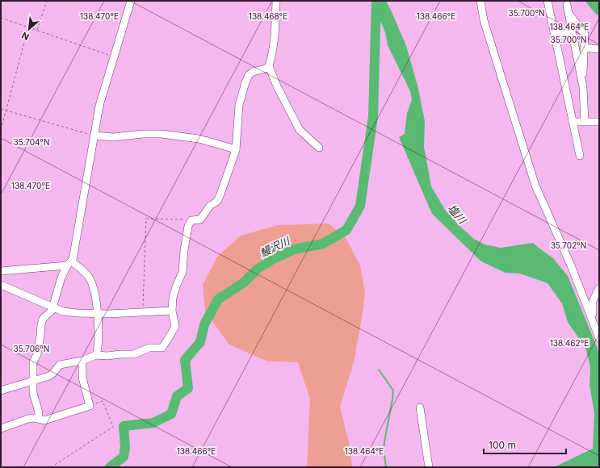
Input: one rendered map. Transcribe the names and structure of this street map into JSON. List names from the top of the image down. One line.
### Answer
{"water":["塩川","鰻沢川"],"scale_bar":"100 m","north":"bottom left","coordinates":["35.700°N","138.470°E","138.468°E","138.466°E","138.464°E","35.704°N","35.702°N","138.462°E","35.706°N"]}
